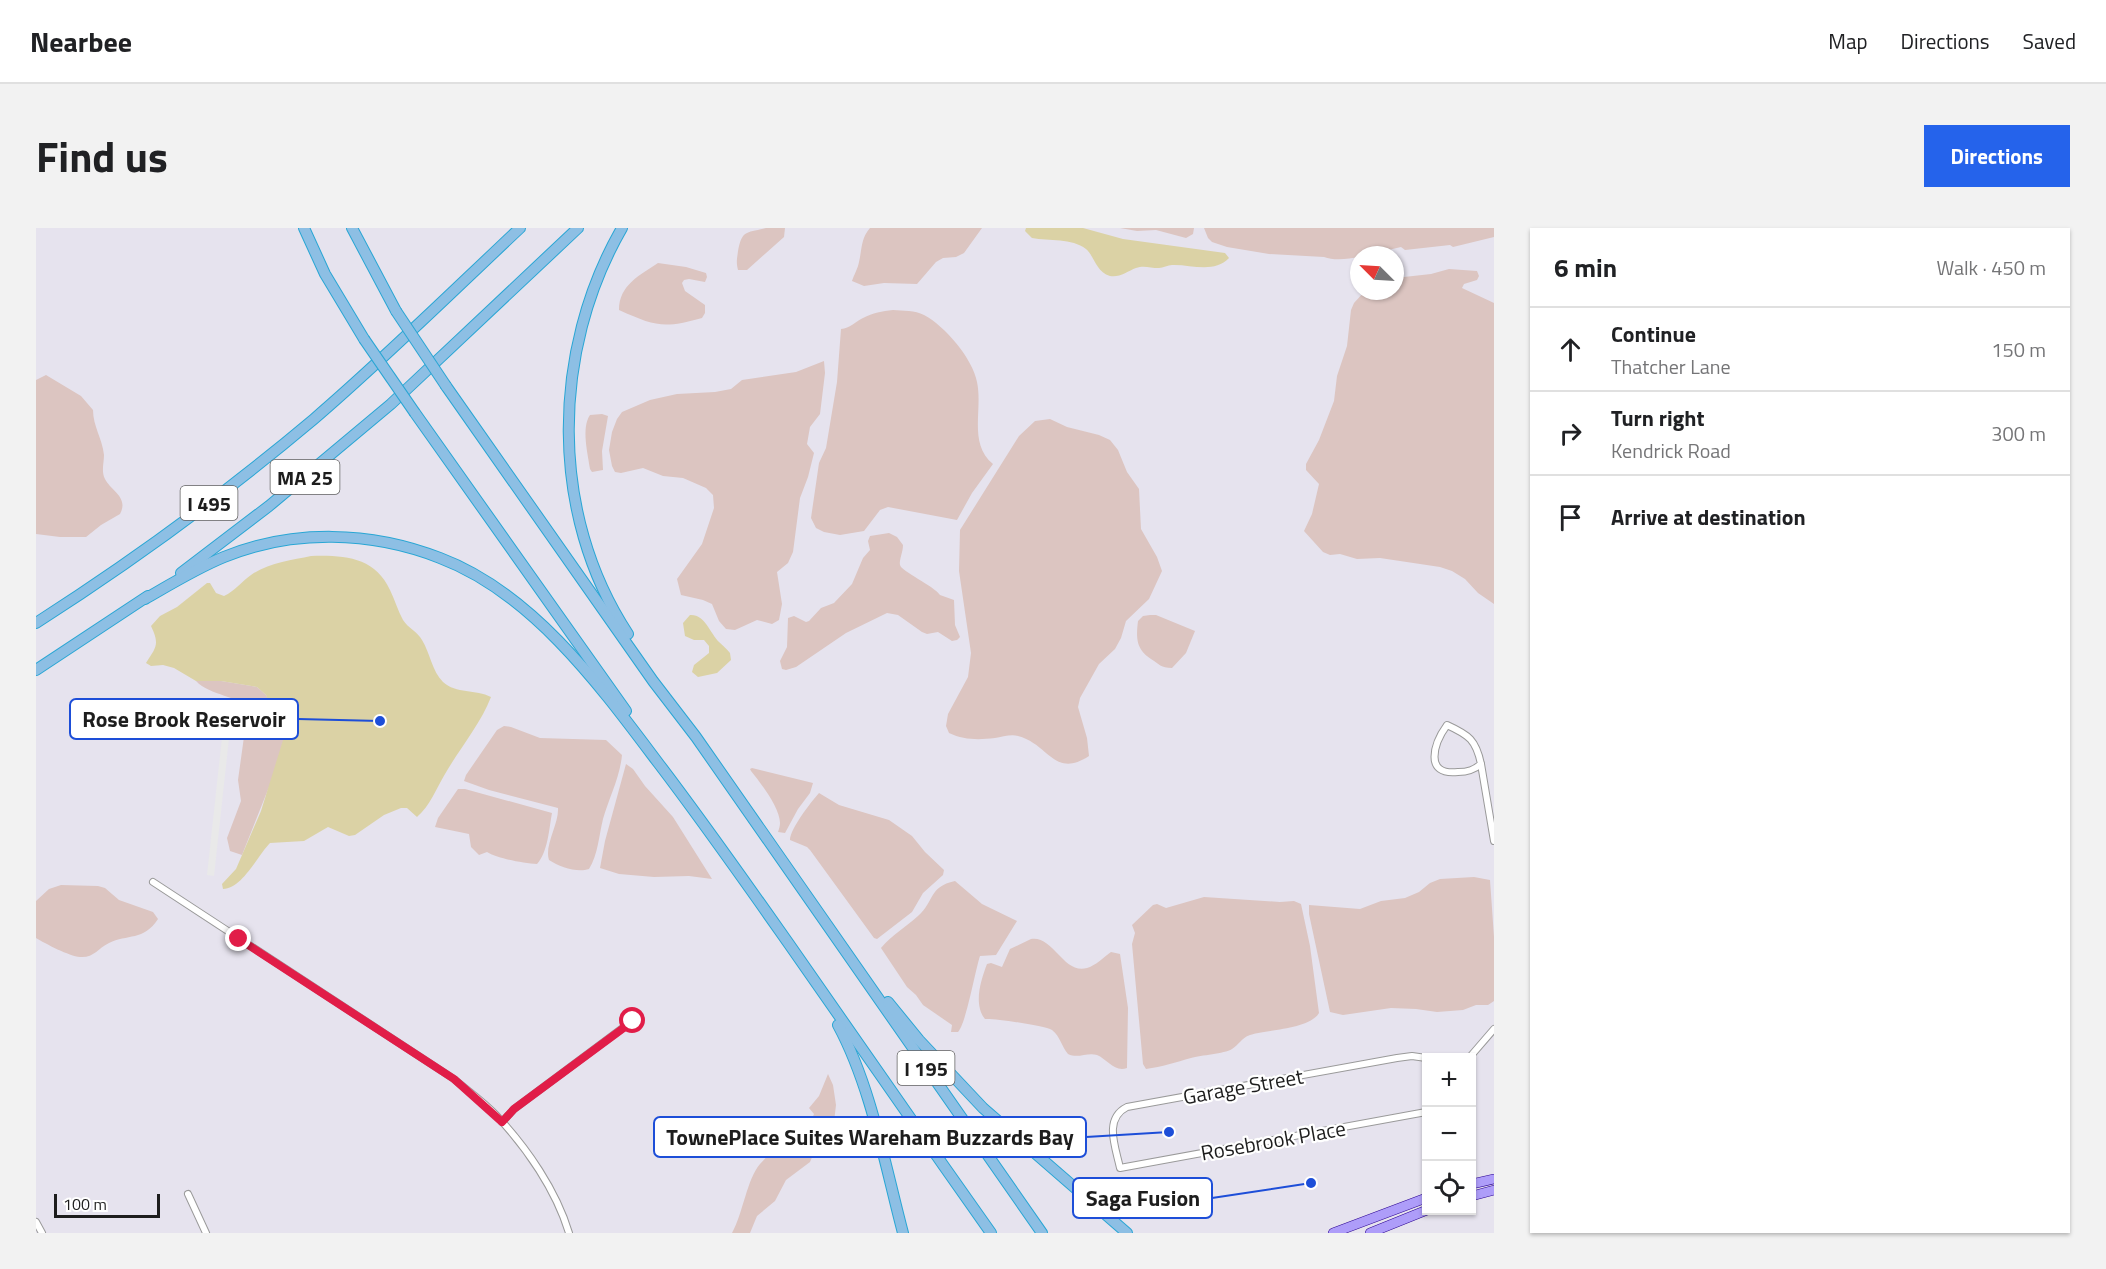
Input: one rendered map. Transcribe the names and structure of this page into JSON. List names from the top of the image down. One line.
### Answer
{"streets":{"highway":["MA 25","I 495","I 195"],"street":["Garage Street","Rosebrook Place"]},"crossings":[["Garage Street","Rosebrook Place"]],"places":["Rose Brook Reservoir","TownePlace Suites Wareham Buzzards Bay","Saga Fusion"],"scale_bar":"100 m","north":"top left","page":{"header":"Nearbee","nav":["Map","Directions","Saved"],"title":"Find us","buttons":"Directions","heading":["6 min","Walk · 450 m"],"list":[["Continue","Thatcher Lane","150 m"],["Turn right","Kendrick Road","300 m"],"Arrive at destination"],"map_buttons":["+","−"],"scale":"100 m"}}
